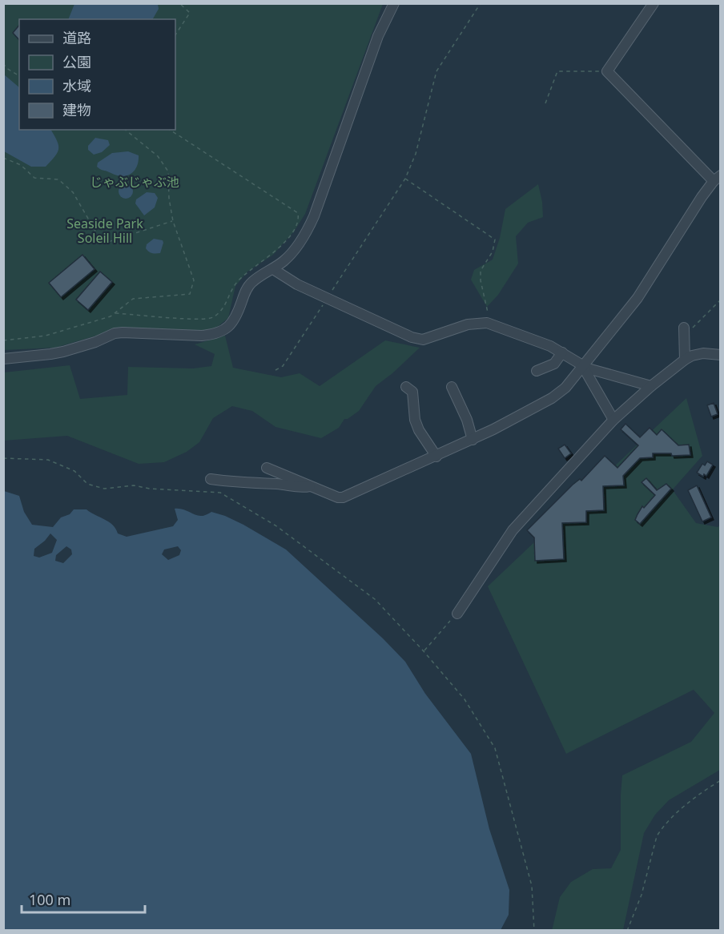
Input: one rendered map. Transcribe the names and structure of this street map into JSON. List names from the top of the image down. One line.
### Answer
{"parks":["じゃぶじゃぶ池","Seaside Park Soleil Hill"],"legend":["道路","公園","水域","建物"],"scale_bar":"100 m"}
